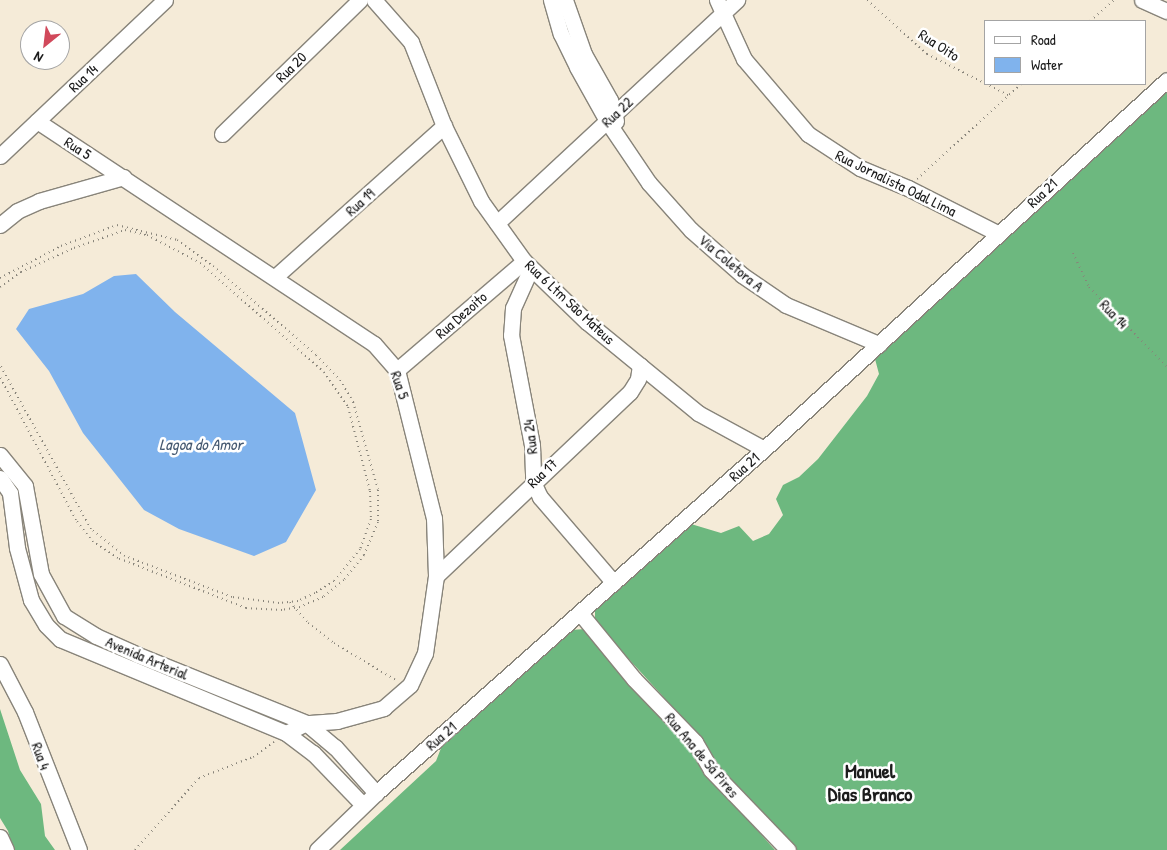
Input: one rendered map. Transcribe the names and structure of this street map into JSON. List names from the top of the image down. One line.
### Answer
{"streets":{"street":["Rua 20","Rua 14","Rua 22","Rua 5","Rua Jornalista Odal Lima","Rua 21","Rua 19","Via Coletora A","Rua 6 Ltm São Mateus","Rua Dezoito","Rua 24","Rua 17","Avenida Arterial","Rua Ana de Sá Pires","Rua 4"],"path":["Rua Oito"]},"crossings":[["Rua 14","Rua 5"],["Rua 22","Rua Jornalista Odal Lima"],["Rua 22","Via Coletora A"],["Rua 22","Rua 6 Ltm São Mateus"],["Rua 5","Rua 19"],["Rua 5","Rua Dezoito"],["Rua 5","Rua 17"],["Rua 5","Avenida Arterial"],["Rua Jornalista Odal Lima","Rua 21"],["Rua 21","Via Coletora A"],["Rua 21","Rua 6 Ltm São Mateus"],["Rua 21","Rua 24"],["Rua 21","Avenida Arterial"],["Rua 21","Rua Ana de Sá Pires"],["Rua 19","Rua 6 Ltm São Mateus"],["Rua 6 Ltm São Mateus","Rua Dezoito"],["Rua 6 Ltm São Mateus","Rua 24"],["Rua 6 Ltm São Mateus","Rua 17"],["Rua Dezoito","Rua 24"],["Rua 24","Rua 17"]],"districts":["Manuel Dias Branco"],"water":["Lagoa do Amor"],"legend":["Road","Water"],"north":"bottom left"}
